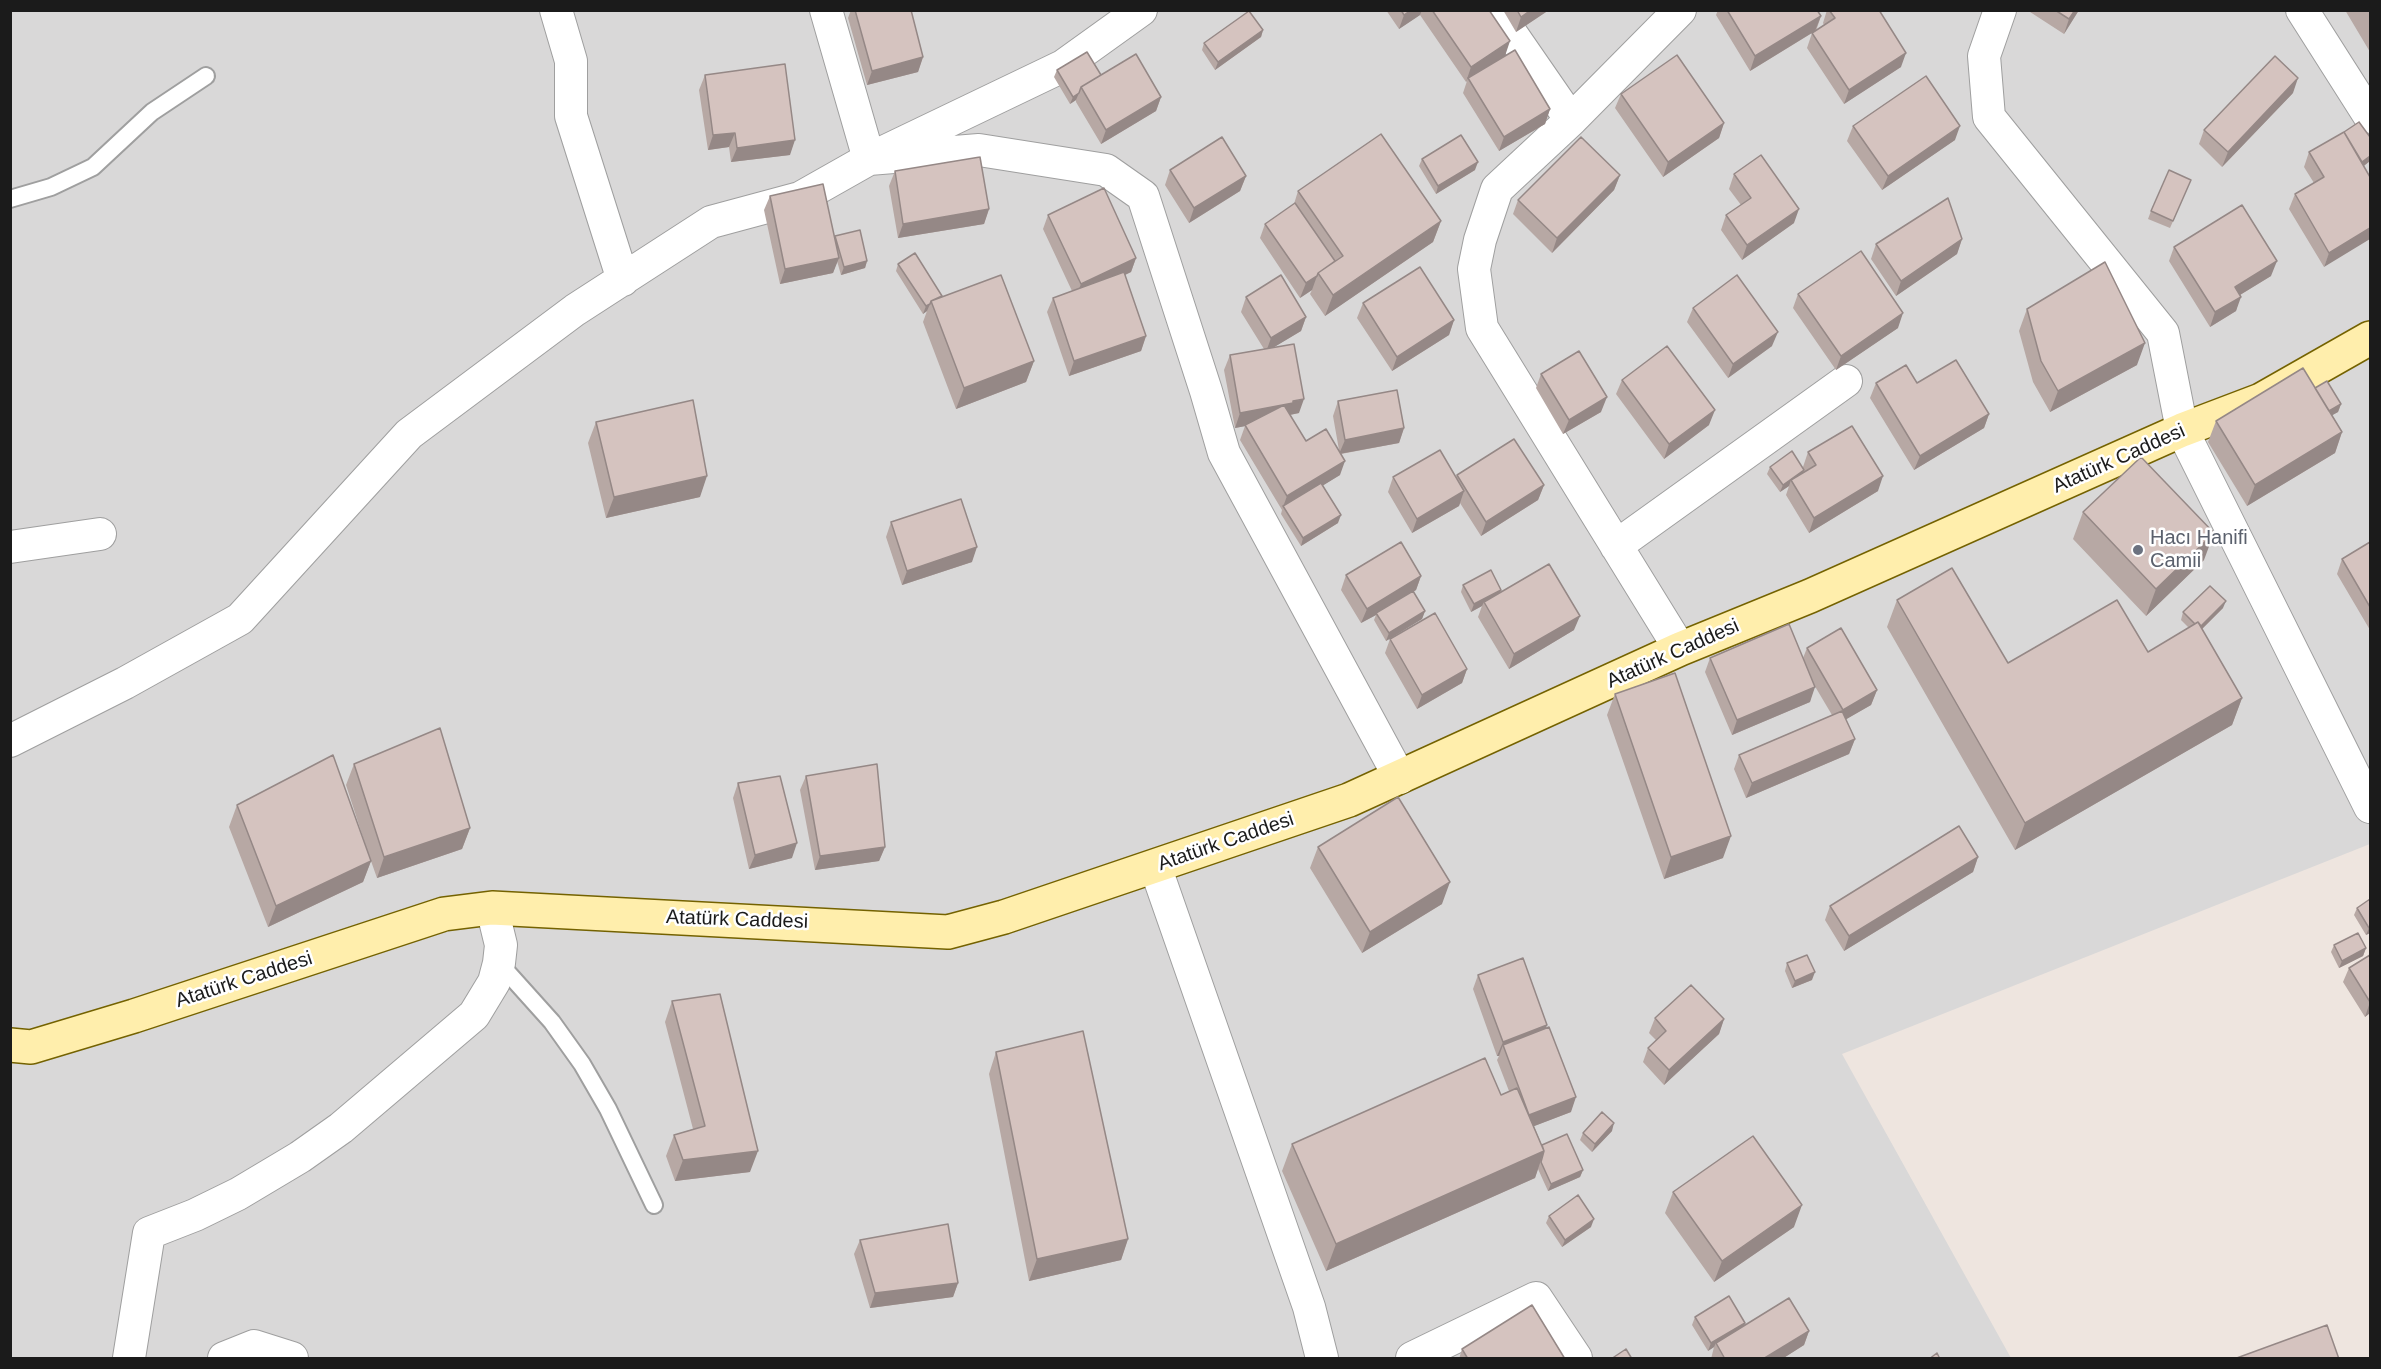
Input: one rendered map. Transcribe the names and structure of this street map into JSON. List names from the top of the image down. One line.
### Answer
{"streets":{"main road":["Atatürk Caddesi"]},"places":["Hacı Hanifi Camii"]}
